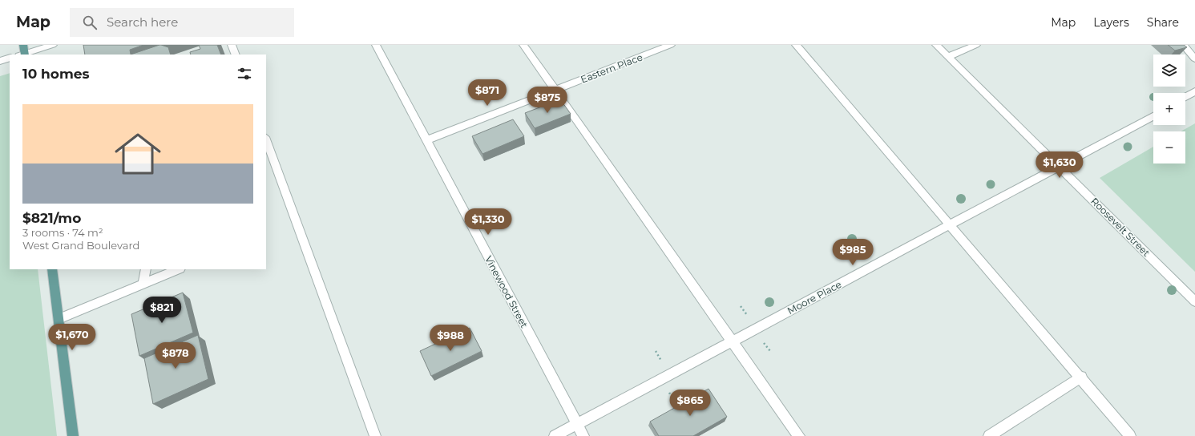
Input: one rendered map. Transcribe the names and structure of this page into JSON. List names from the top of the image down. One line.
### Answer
{"streets":{"street":["Eastern Place","Roosevelt Street","Vinewood Street","Moore Place"]},"crossings":[["Eastern Place","Vinewood Street"],["Roosevelt Street","Moore Place"],["Vinewood Street","Moore Place"]],"page":{"header":"Map","search":"Search here","nav":["Map","Layers","Share"],"map_buttons":["+","−"],"heading":"10 homes","price":["$871","$875","$1,630","$1,330","$985","$821","$1,670","$988","$878","$865"],"list":[{"name":"$821/mo","note":"3 rooms · 74 m² · West Grand Boulevard"}]}}
